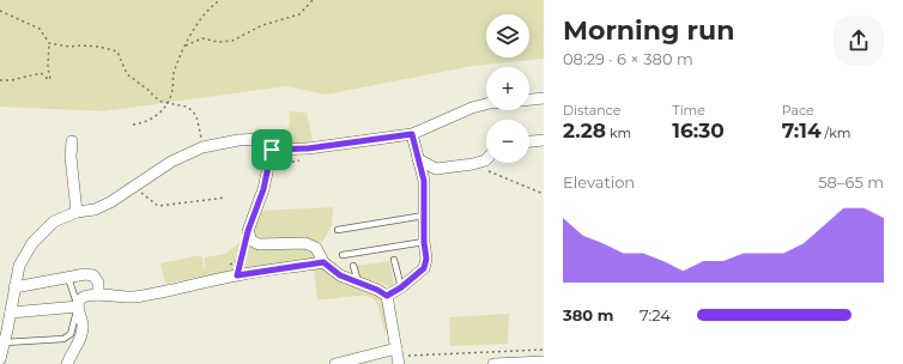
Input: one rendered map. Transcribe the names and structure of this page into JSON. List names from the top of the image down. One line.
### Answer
{"page":{"heading":["Morning run","08:29 · 6 × 380 m"],"map_buttons":["+","−"],"stats":[["Distance","2.28 km"],["Time","16:30"],["Pace","7:14 /km"]],"chart":["Elevation","58–65 m"],"list":[{"name":"380 m","note":"7:24"}]}}
